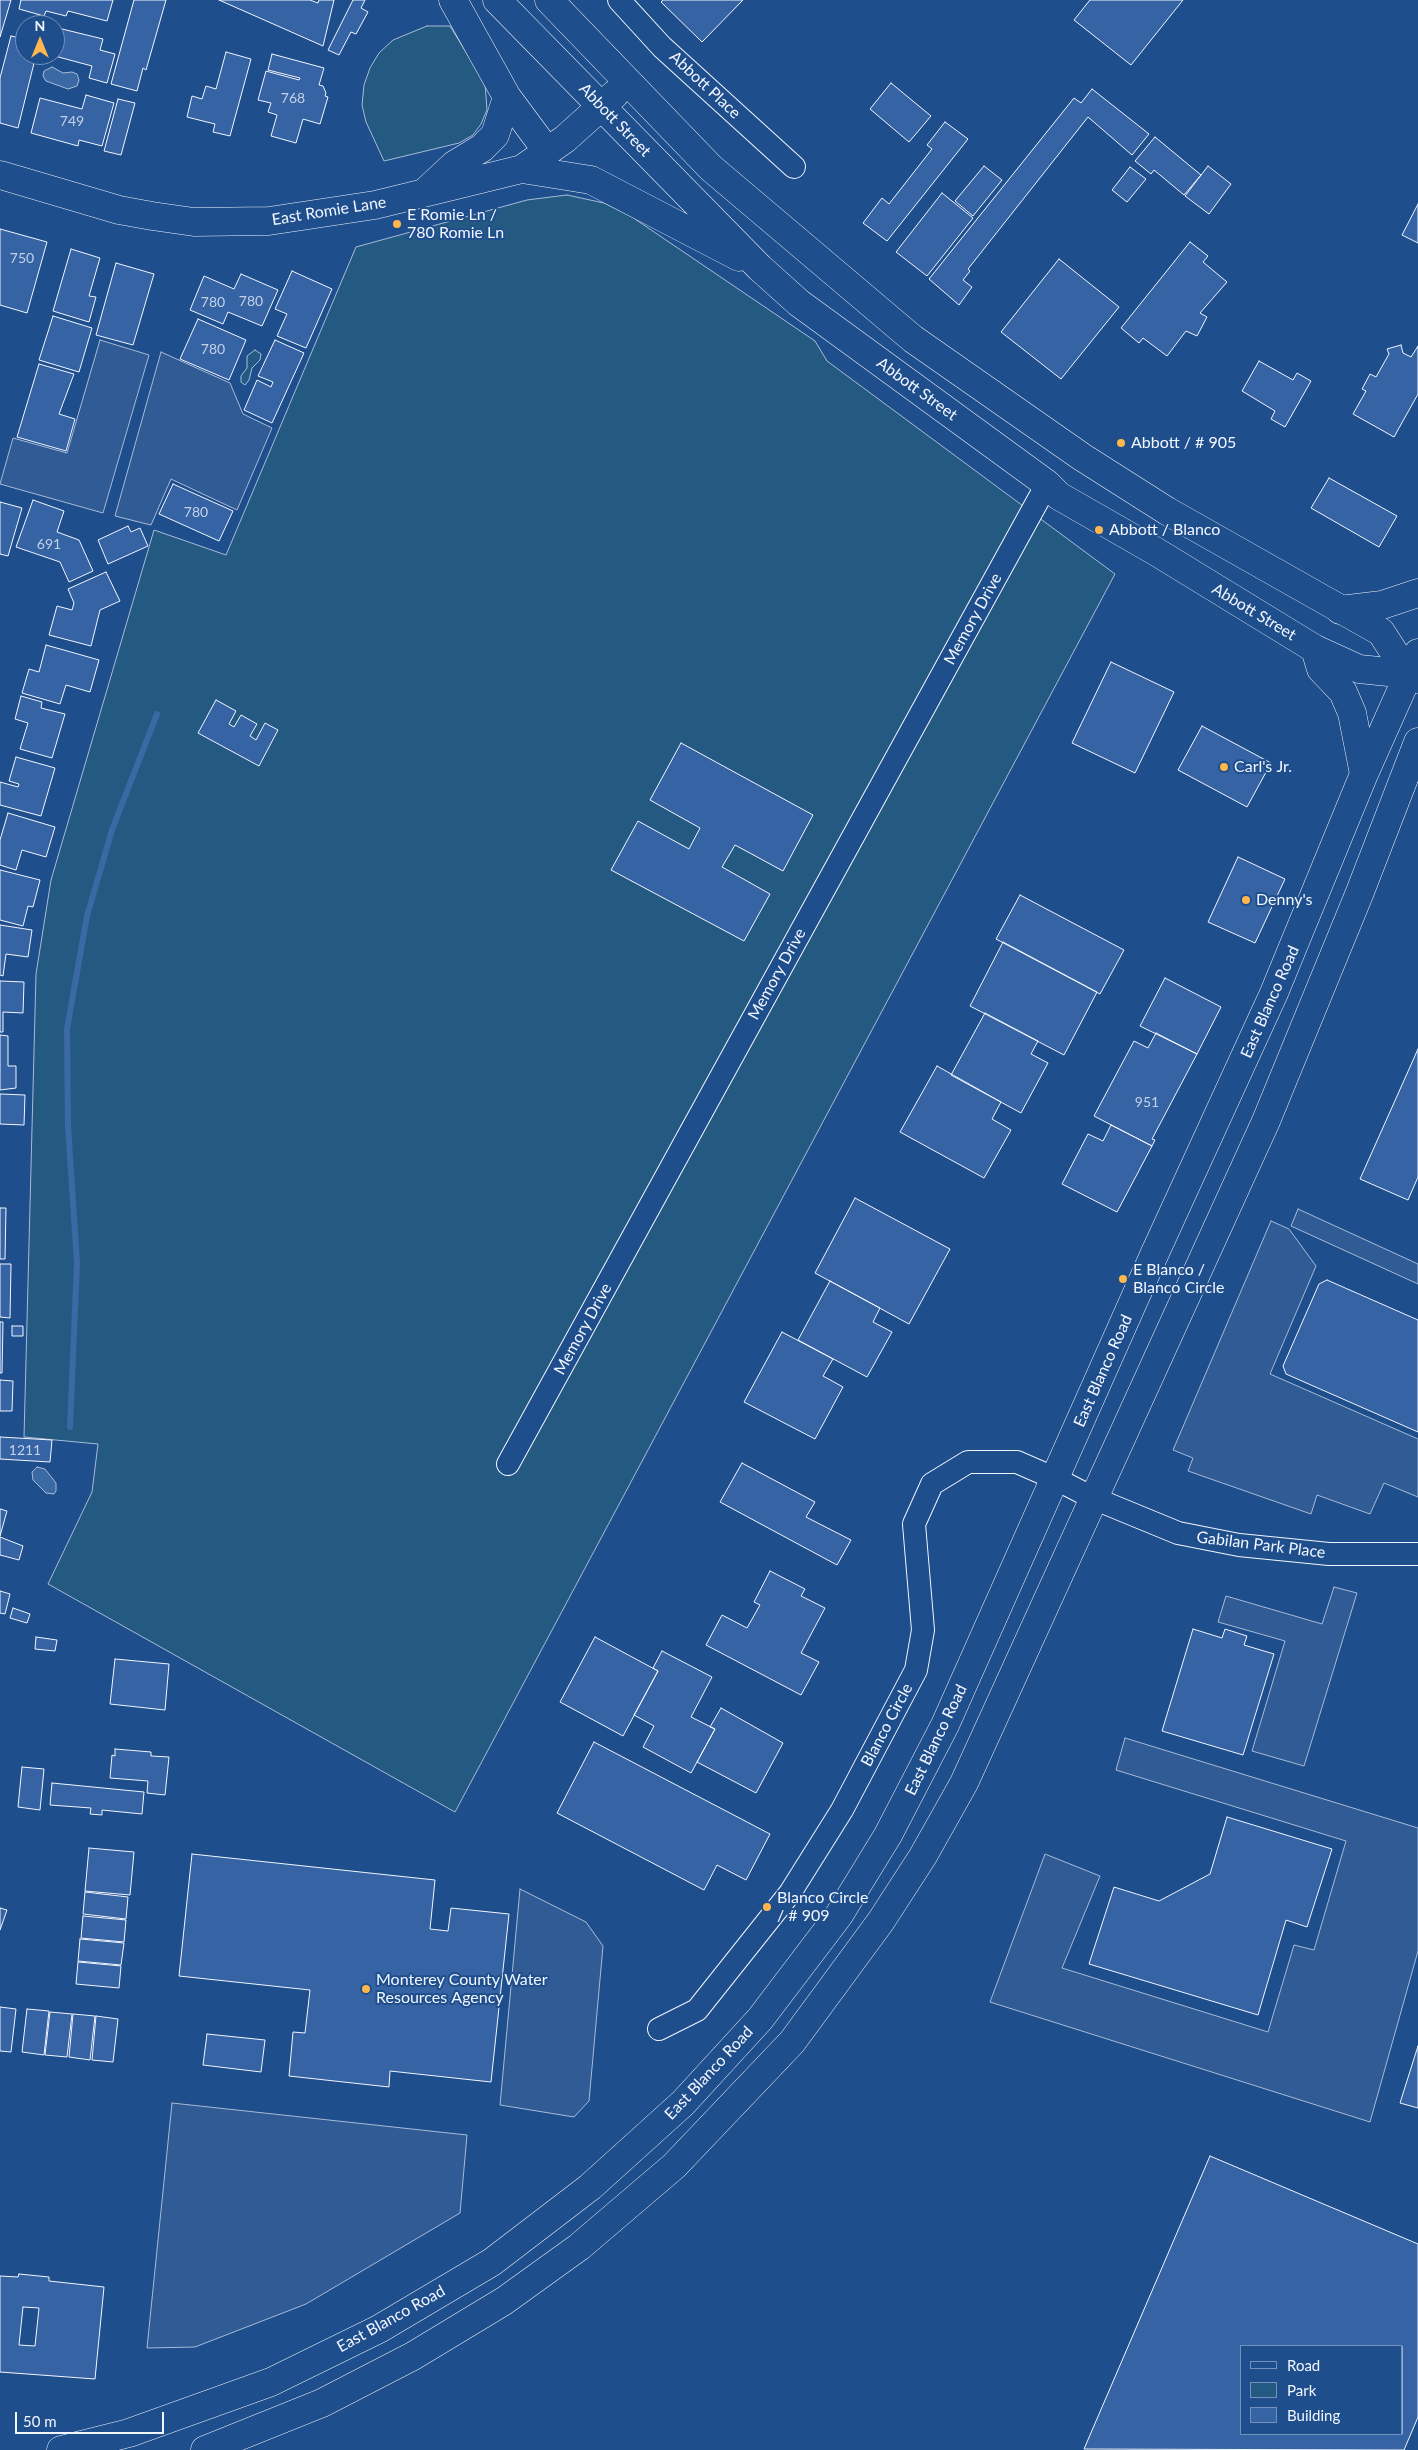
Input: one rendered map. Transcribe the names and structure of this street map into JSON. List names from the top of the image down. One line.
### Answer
{"streets":{"main road":["Abbott Street","East Romie Lane","East Blanco Road"],"street":["Abbott Place","Memory Drive","Gabilan Park Place","Blanco Circle"]},"crossings":[["Abbott Street","East Romie Lane"],["Abbott Street","Memory Drive"],["Abbott Street","East Blanco Road"],["East Blanco Road","Gabilan Park Place"],["East Blanco Road","Blanco Circle"],["Gabilan Park Place","Blanco Circle"]],"places":["E Romie Ln / 780 Romie Ln","Abbott / # 905","Abbott / Blanco","Carl's Jr.","Denny's","E Blanco / Blanco Circle","Blanco Circle / # 909","Monterey County Water Resources Agency"],"house_numbers":["768","749","750","780","780","780","780","691","951","1211"],"legend":["Road","Park","Building"],"scale_bar":"50 m","north":"top"}
